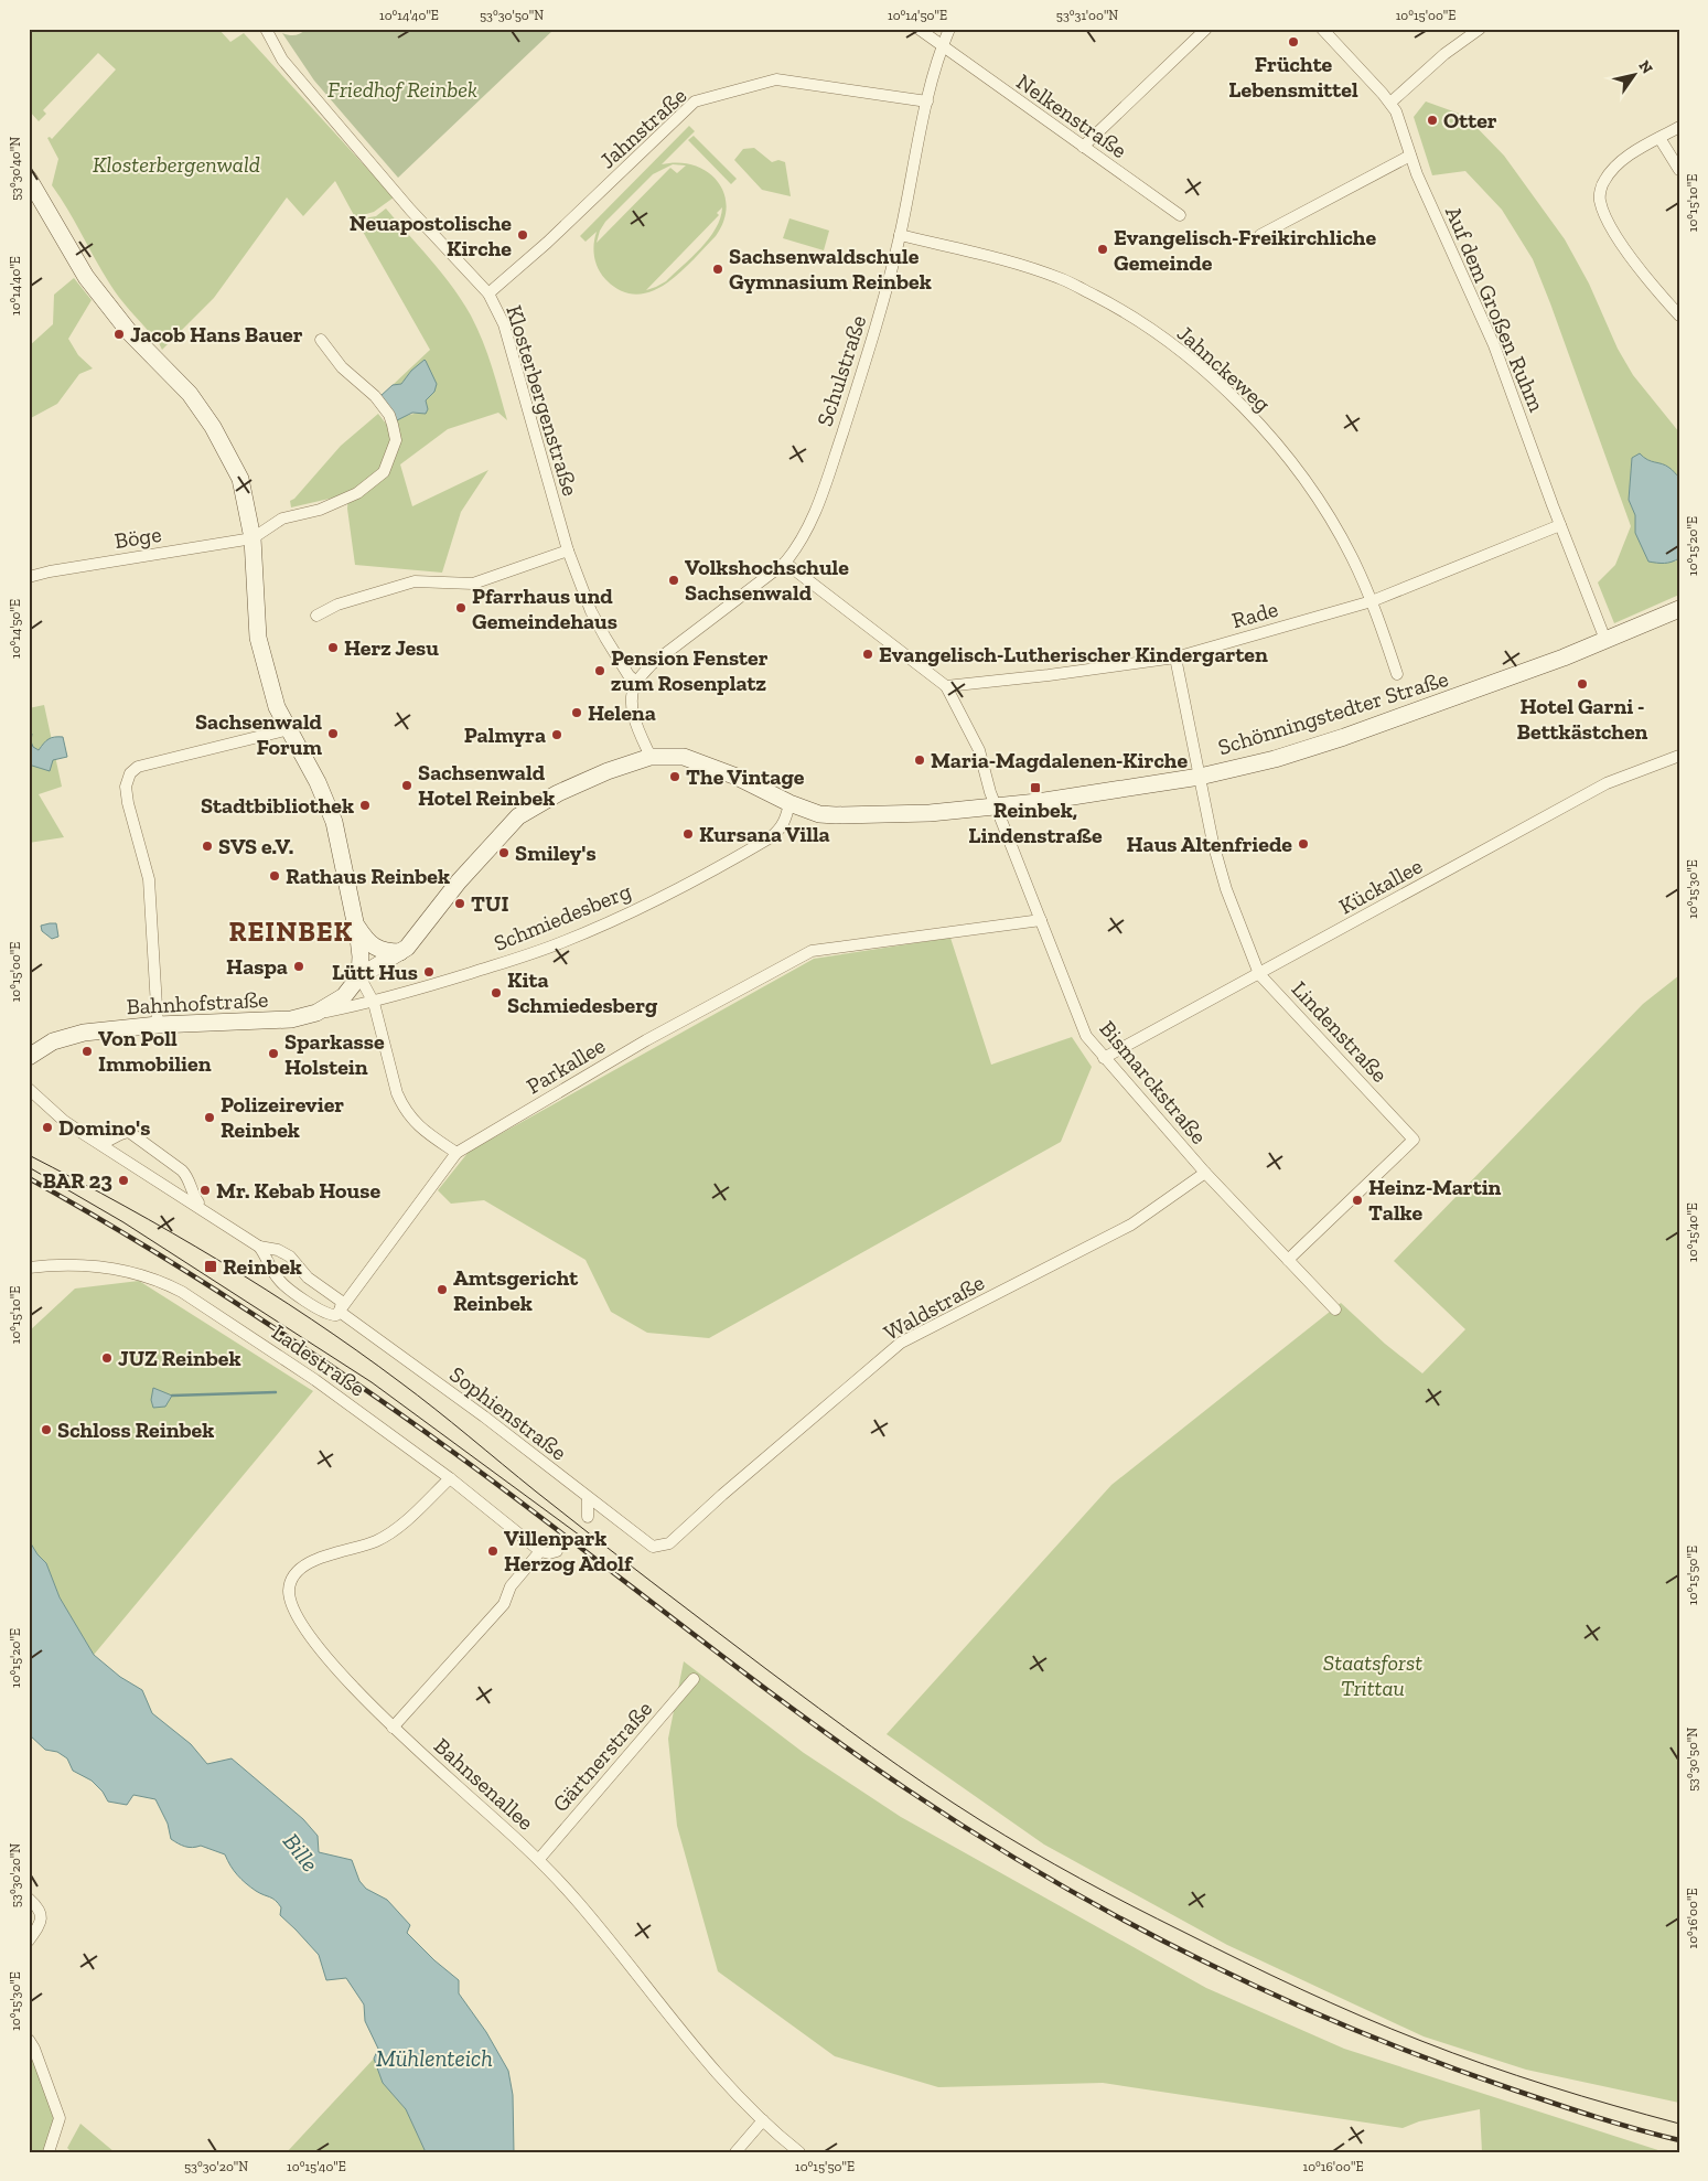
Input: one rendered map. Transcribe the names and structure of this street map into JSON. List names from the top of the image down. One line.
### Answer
{"streets":{"main road":["Schönningstedter Straße","Bahnhofstraße"],"street":["Nelkenstraße","Jahnstraße","Auf dem Großen Ruhm","Jahnckeweg","Schulstraße","Klosterbergenstraße","Böge","Rade","Kückallee","Schmiedesberg","Lindenstraße","Parkallee","Bismarckstraße","Waldstraße","Ladestraße","Sophienstraße","Gärtnerstraße","Bahnsenallee"]},"crossings":[["Nelkenstraße","Schulstraße"],["Jahnstraße","Schulstraße"],["Jahnstraße","Klosterbergenstraße"],["Auf dem Großen Ruhm","Rade"],["Auf dem Großen Ruhm","Schönningstedter Straße"],["Jahnckeweg","Schulstraße"],["Jahnckeweg","Rade"],["Schulstraße","Klosterbergenstraße"],["Rade","Lindenstraße"],["Rade","Bismarckstraße"],["Schönningstedter Straße","Schmiedesberg"],["Schönningstedter Straße","Bahnhofstraße"],["Schönningstedter Straße","Lindenstraße"],["Schönningstedter Straße","Bismarckstraße"],["Kückallee","Lindenstraße"],["Kückallee","Bismarckstraße"],["Schmiedesberg","Bahnhofstraße"],["Lindenstraße","Bismarckstraße"],["Parkallee","Bismarckstraße"],["Parkallee","Sophienstraße"],["Bismarckstraße","Waldstraße"],["Waldstraße","Sophienstraße"],["Ladestraße","Bahnsenallee"],["Gärtnerstraße","Bahnsenallee"]],"districts":["REINBEK"],"water":["Bille","Mühlenteich"],"parks":["Friedhof Reinbek","Klosterbergenwald","Staatsforst Trittau"],"places":{"other":["Früchte Lebensmittel","Otter","Neuapostolische Kirche","Evangelisch-Freikirchliche Gemeinde","Sachsenwaldschule Gymnasium Reinbek","Jacob Hans Bauer","Volkshochschule Sachsenwald","Pfarrhaus und Gemeindehaus","Herz Jesu","Evangelisch-Lutherischer Kindergarten","Pension Fenster zum Rosenplatz","Hotel Garni - Bettkästchen","Helena","Sachsenwald Forum","Palmyra","Maria-Magdalenen-Kirche","The Vintage","Sachsenwald Hotel Reinbek","Stadtbibliothek","Kursana Villa","Haus Altenfriede","SVS e.V.","Smiley's","Rathaus Reinbek","TUI","Haspa","Lütt Hus","Kita Schmiedesberg","Von Poll Immobilien","Sparkasse Holstein","Polizeirevier Reinbek","Domino's","BAR 23","Mr. Kebab House","Heinz-Martin Talke","Amtsgericht Reinbek","JUZ Reinbek","Schloss Reinbek","Villenpark Herzog Adolf"],"transit":["Reinbek, Lindenstraße","Reinbek"]},"north":"top right","coordinates":["10°14'40\"E","53°30'50\"N","10°14'50\"E","53°31'00\"N","10°15'00\"E","53°30'40\"N","10°15'10\"E","10°15'20\"E","10°15'30\"E","10°15'40\"E","10°15'50\"E","53°30'20\"N","10°16'00\"E"]}
